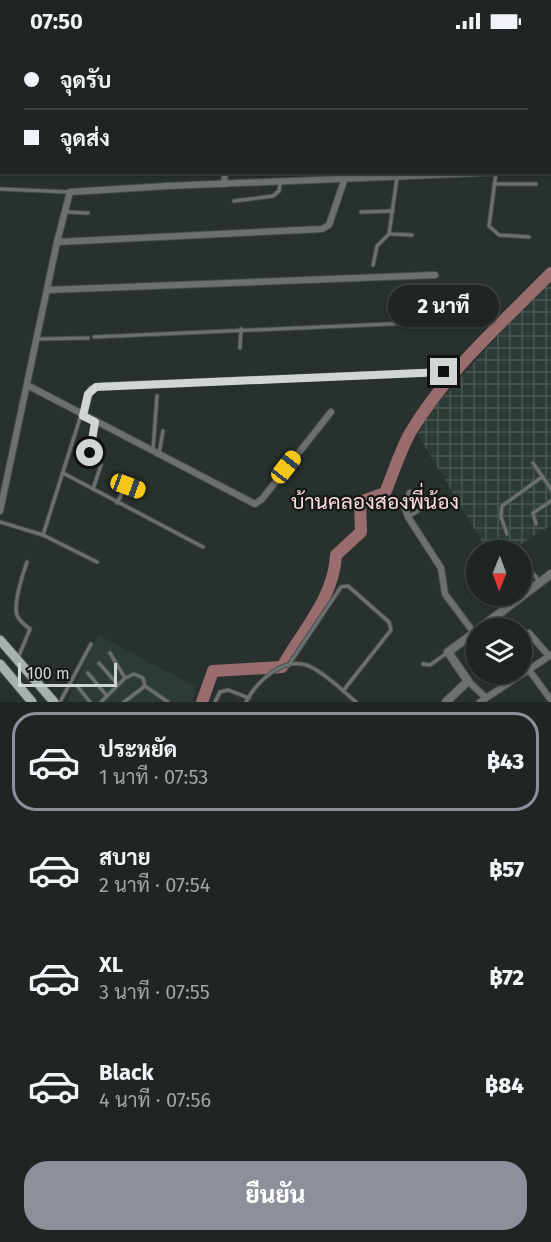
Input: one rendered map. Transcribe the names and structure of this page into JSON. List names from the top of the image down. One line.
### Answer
{"districts":["บ้านคลองสองพี่น้อง"],"scale_bar":"100 m","north":"bottom","page":{"status":"07:50","banner":["จุดรับ","จุดส่ง"],"bubble":"2 นาที","scale":"100 m","list":[{"name":"ประหยัด","note":"1 นาที · 07:53","value":"฿43"},{"name":"สบาย","note":"2 นาที · 07:54","value":"฿57"},{"name":"XL","note":"3 นาที · 07:55","value":"฿72"},{"name":"Black","note":"4 นาที · 07:56","value":"฿84"}],"buttons":"ยืนยัน"}}
